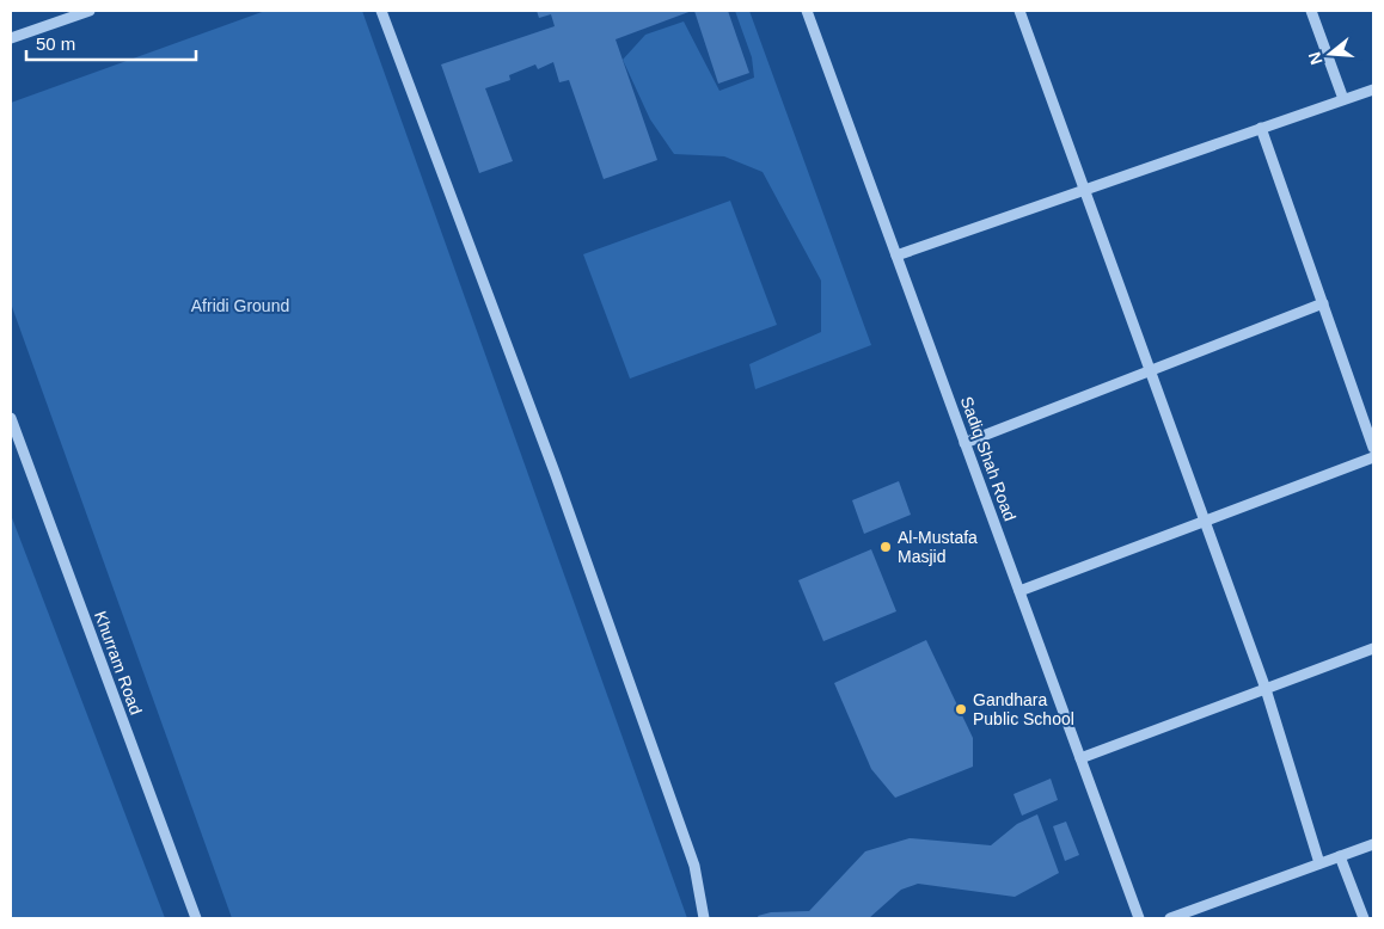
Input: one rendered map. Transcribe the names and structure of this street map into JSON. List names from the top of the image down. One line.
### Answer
{"streets":{"street":["Sadiq Shah Road","Khurram Road"]},"parks":["Afridi Ground"],"places":["Al-Mustafa Masjid","Gandhara Public School"],"scale_bar":"50 m","north":"left"}
